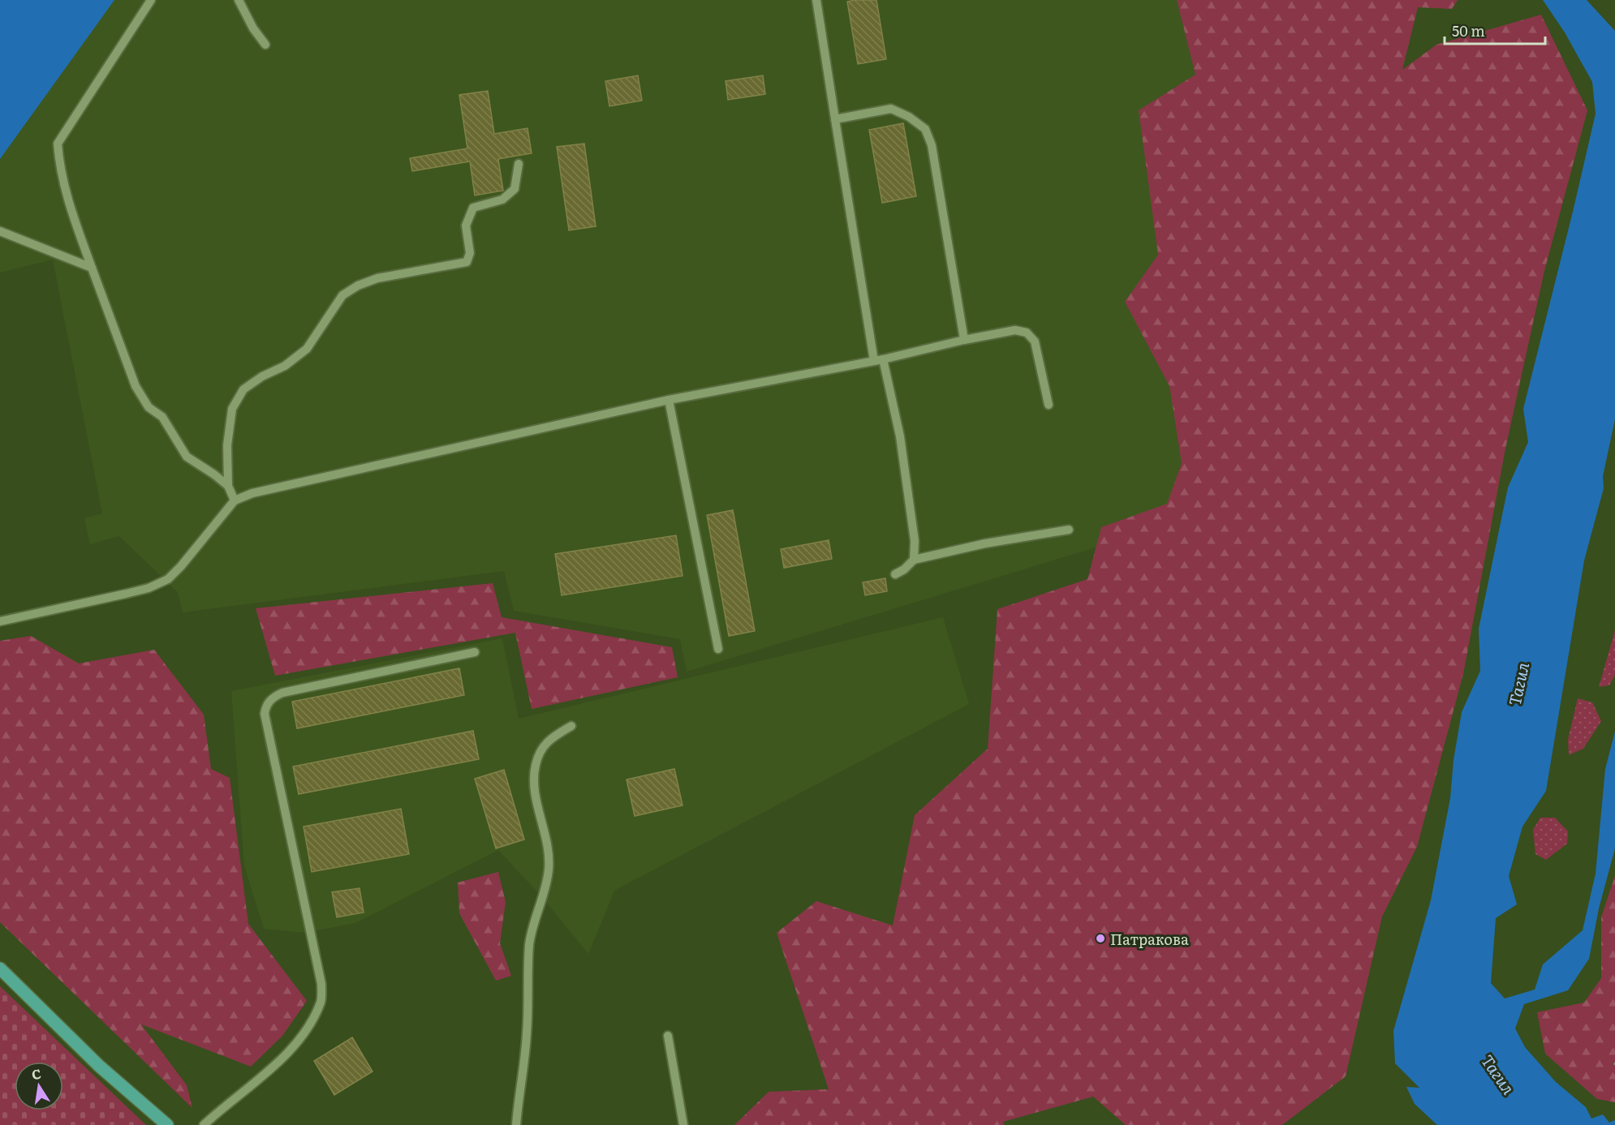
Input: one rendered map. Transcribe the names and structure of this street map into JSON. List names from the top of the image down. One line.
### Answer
{"water":["Тагил"],"places":["Патракова"],"scale_bar":"50 m","north":"top"}
